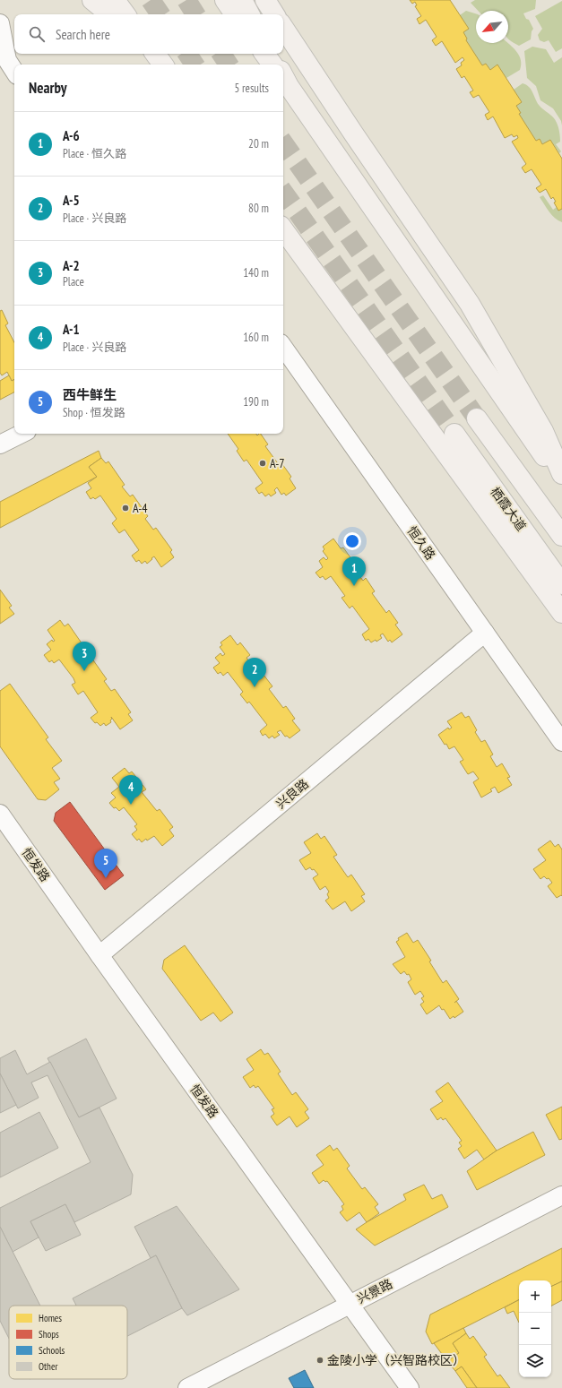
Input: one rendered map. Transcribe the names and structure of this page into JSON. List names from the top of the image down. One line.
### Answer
{"streets":{"main road":["栖霞大道"],"street":["恒久路","兴良路","恒发路","兴景路"]},"crossings":[["恒久路","兴良路"],["兴良路","恒发路"],["恒发路","兴景路"]],"places":["A-7","A-4","金陵小学（兴智路校区）"],"legend":["Homes","Shops","Schools","Other"],"north":"bottom left","page":{"search":"Search here","heading":["Nearby","5 results"],"list":[{"mark":"1","name":"A-6","note":"Place · 恒久路","value":"20 m"},{"mark":"2","name":"A-5","note":"Place · 兴良路","value":"80 m"},{"mark":"3","name":"A-2","note":"Place","value":"140 m"},{"mark":"4","name":"A-1","note":"Place · 兴良路","value":"160 m"},{"mark":"5","name":"西牛鲜生","note":"Shop · 恒发路","value":"190 m"}],"pins":["1","3","2","4","5"],"map_buttons":["+","−"]}}
